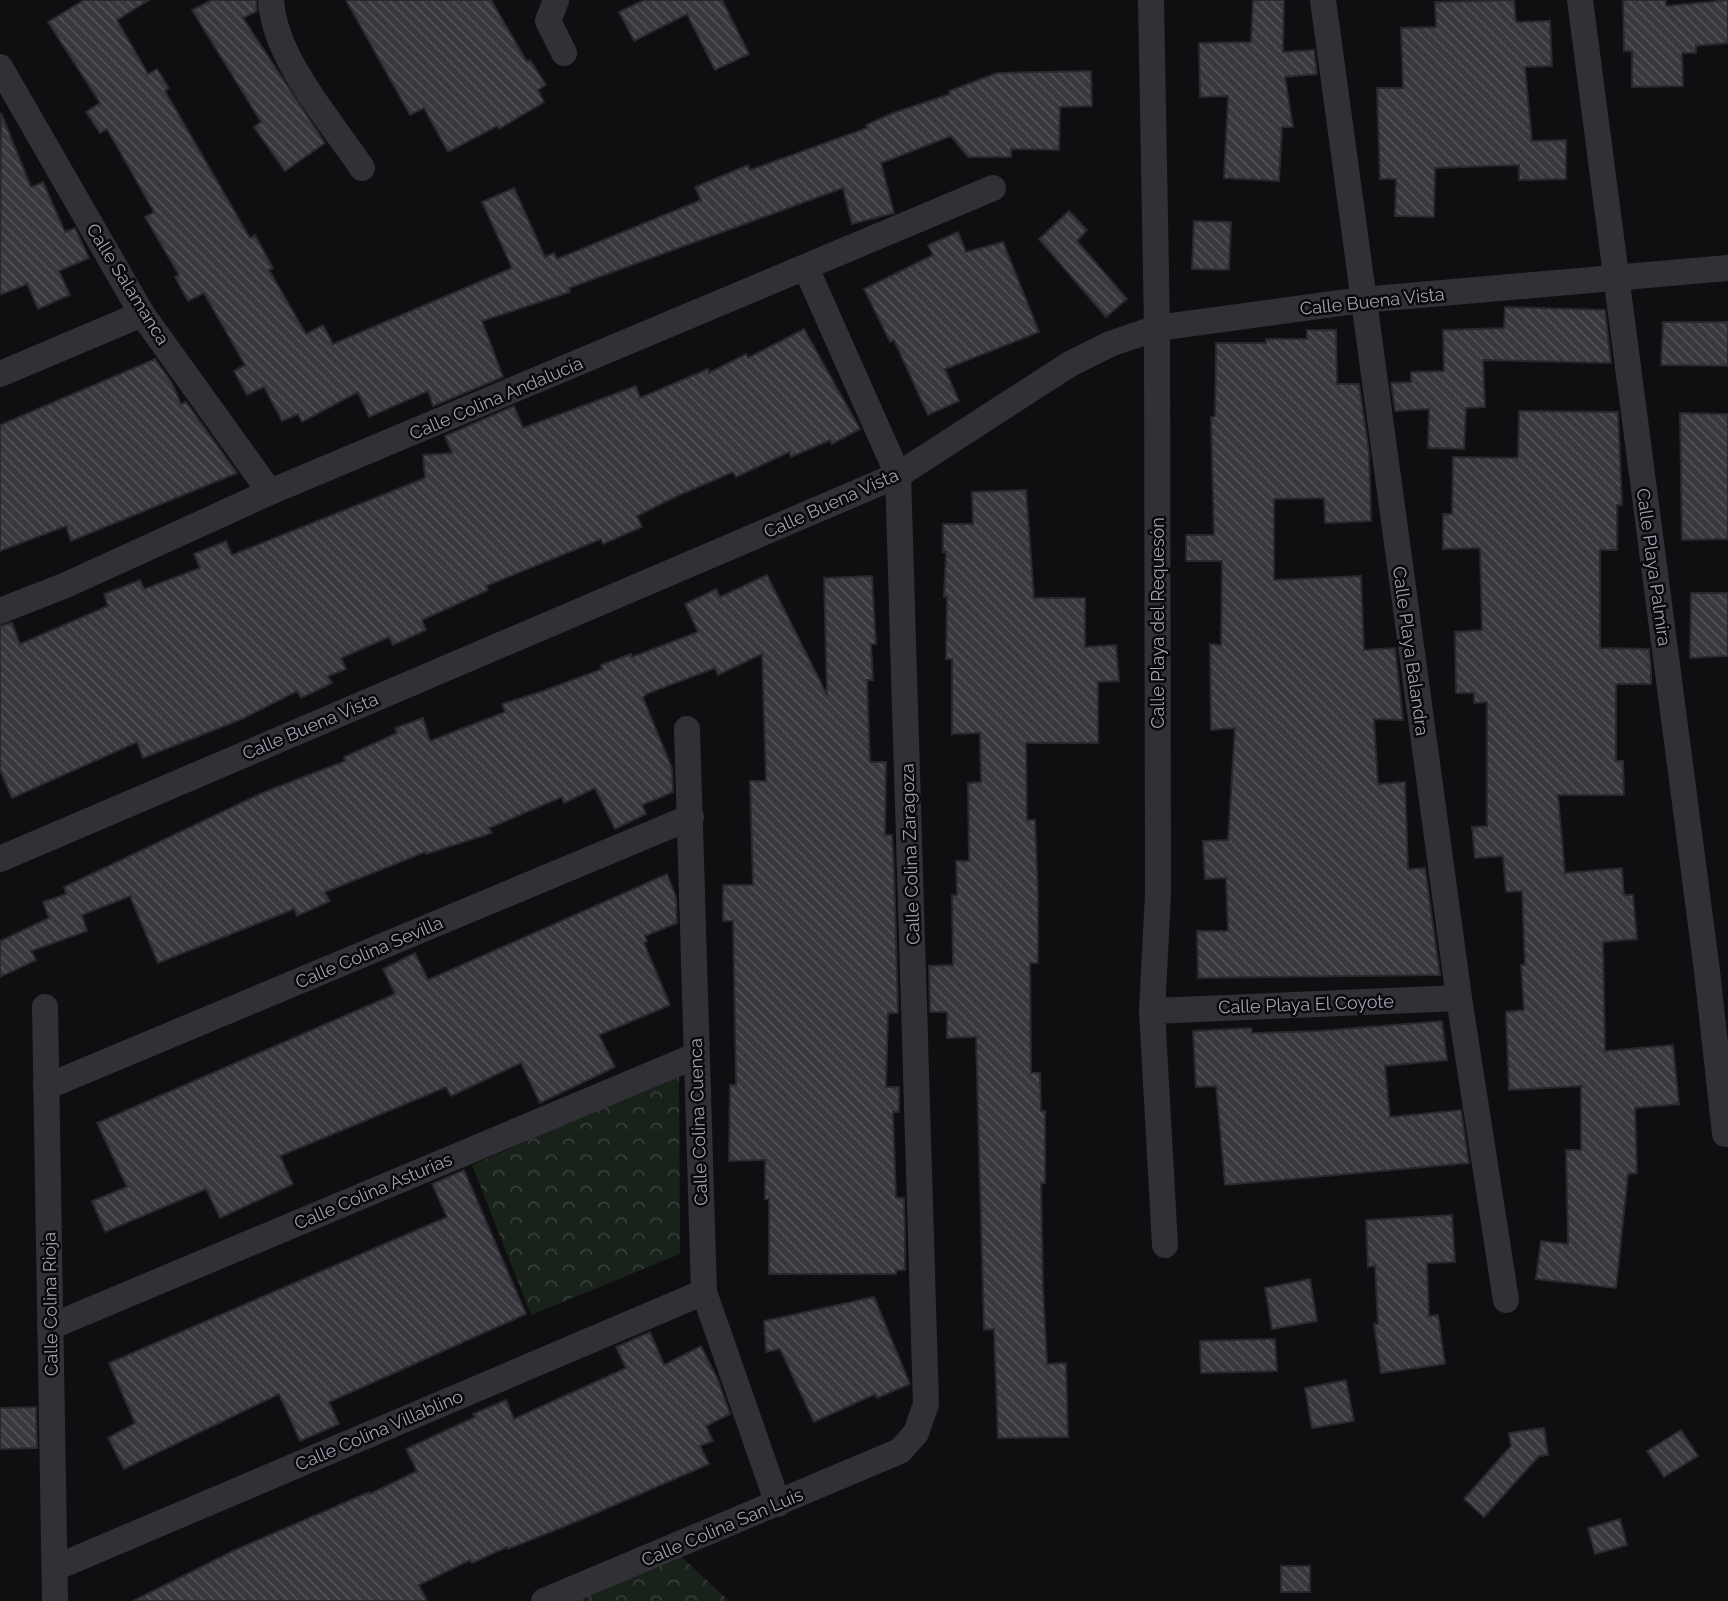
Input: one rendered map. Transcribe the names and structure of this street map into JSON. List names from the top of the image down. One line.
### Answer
{"streets":{"street":["Calle Salamanca","Calle Buena Vista","Calle Colina Andalucía","Calle Playa Palmira","Calle Playa del Requesón","Calle Playa Balandra","Calle Colina Zaragoza","Calle Colina Sevilla","Calle Playa El Coyote","Calle Colina Cuenca","Calle Colina Asturias","Calle Colina Rioja","Calle Colina Villablino","Calle Colina San Luis"]},"crossings":[["Calle Salamanca","Calle Colina Andalucía"],["Calle Buena Vista","Calle Playa Palmira"],["Calle Buena Vista","Calle Playa del Requesón"],["Calle Buena Vista","Calle Playa Balandra"],["Calle Buena Vista","Calle Colina Zaragoza"],["Calle Colina Andalucía","Calle Colina Zaragoza"],["Calle Playa del Requesón","Calle Playa El Coyote"],["Calle Playa Balandra","Calle Playa El Coyote"],["Calle Colina Zaragoza","Calle Colina San Luis"],["Calle Colina Sevilla","Calle Colina Cuenca"],["Calle Colina Sevilla","Calle Colina Rioja"],["Calle Colina Cuenca","Calle Colina Asturias"],["Calle Colina Cuenca","Calle Colina Villablino"],["Calle Colina Cuenca","Calle Colina San Luis"],["Calle Colina Asturias","Calle Colina Rioja"],["Calle Colina Rioja","Calle Colina Villablino"]]}
